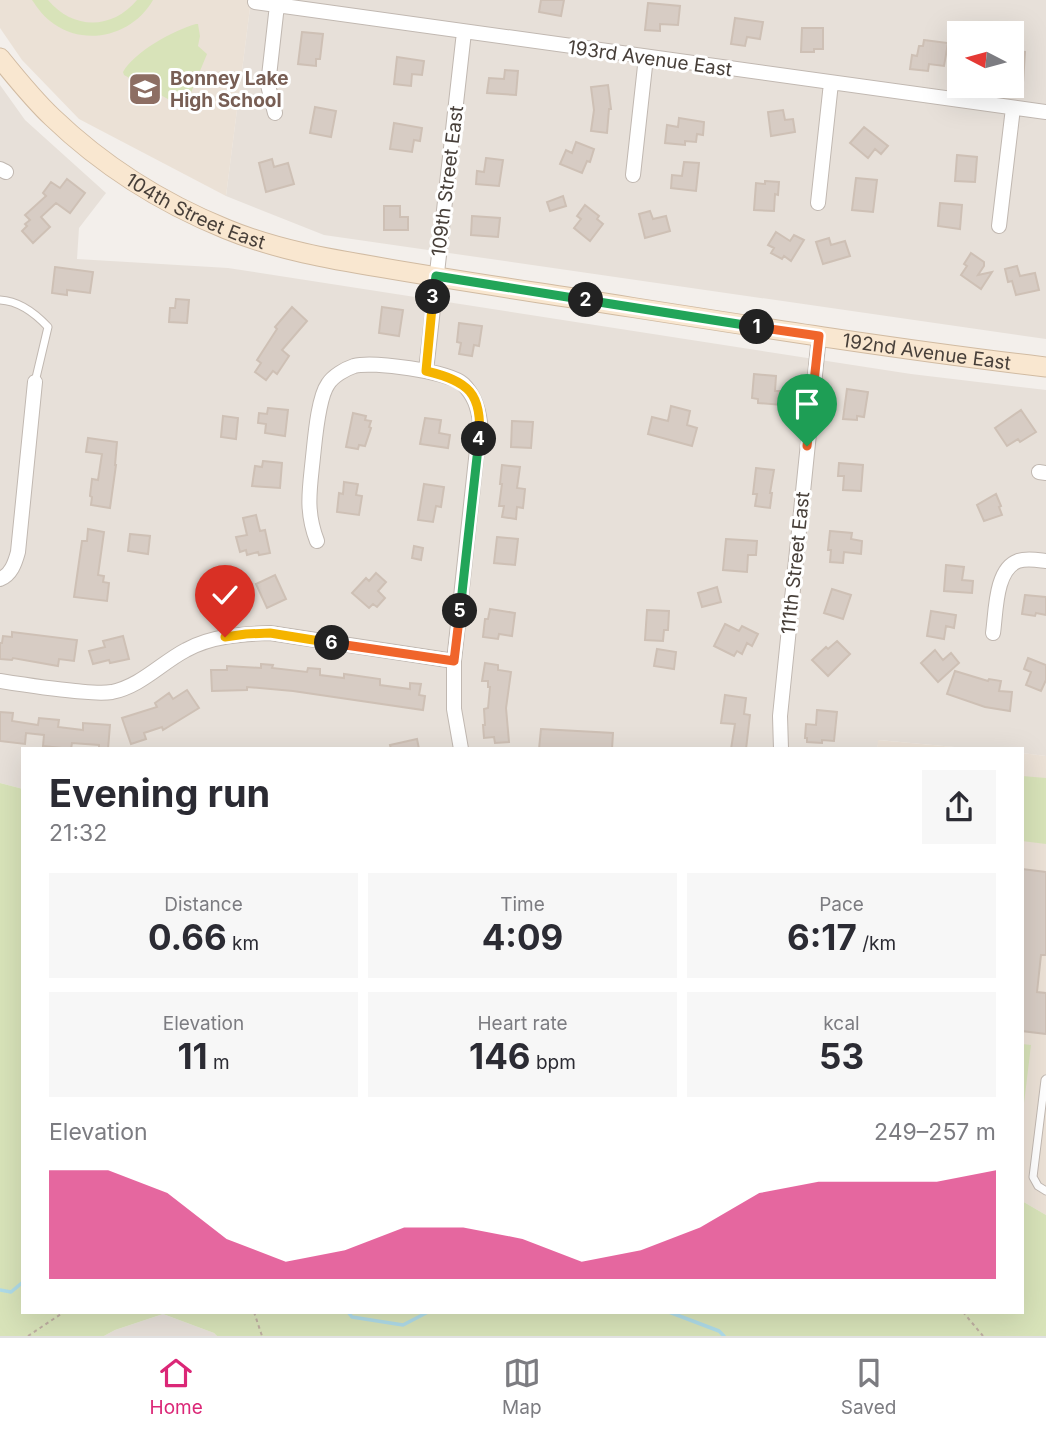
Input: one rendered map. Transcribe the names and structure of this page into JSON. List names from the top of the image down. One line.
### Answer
{"streets":{"street":["193rd Avenue East","109th Street East","104th Street East","192nd Avenue East","111th Street East"]},"crossings":[["193rd Avenue East","109th Street East"],["109th Street East","104th Street East"],["109th Street East","192nd Avenue East"],["104th Street East","192nd Avenue East"],["192nd Avenue East","111th Street East"]],"places":{"school or university":["Bonney Lake High School"]},"north":"left","page":{"pins":["3","2","1","4","5","6"],"heading":["Evening run","21:32"],"stats":[["Distance","0.66 km"],["Time","4:09"],["Pace","6:17 /km"],["Elevation","11 m"],["Heart rate","146 bpm"],["kcal","53"]],"chart":["Elevation","249–257 m"],"tabs":["Home","Map","Saved"]}}
